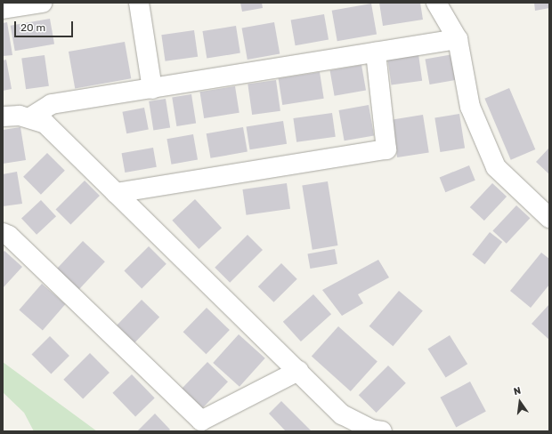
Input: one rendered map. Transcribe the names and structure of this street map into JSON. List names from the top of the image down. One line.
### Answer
{"scale_bar":"20 m","north":"top"}
